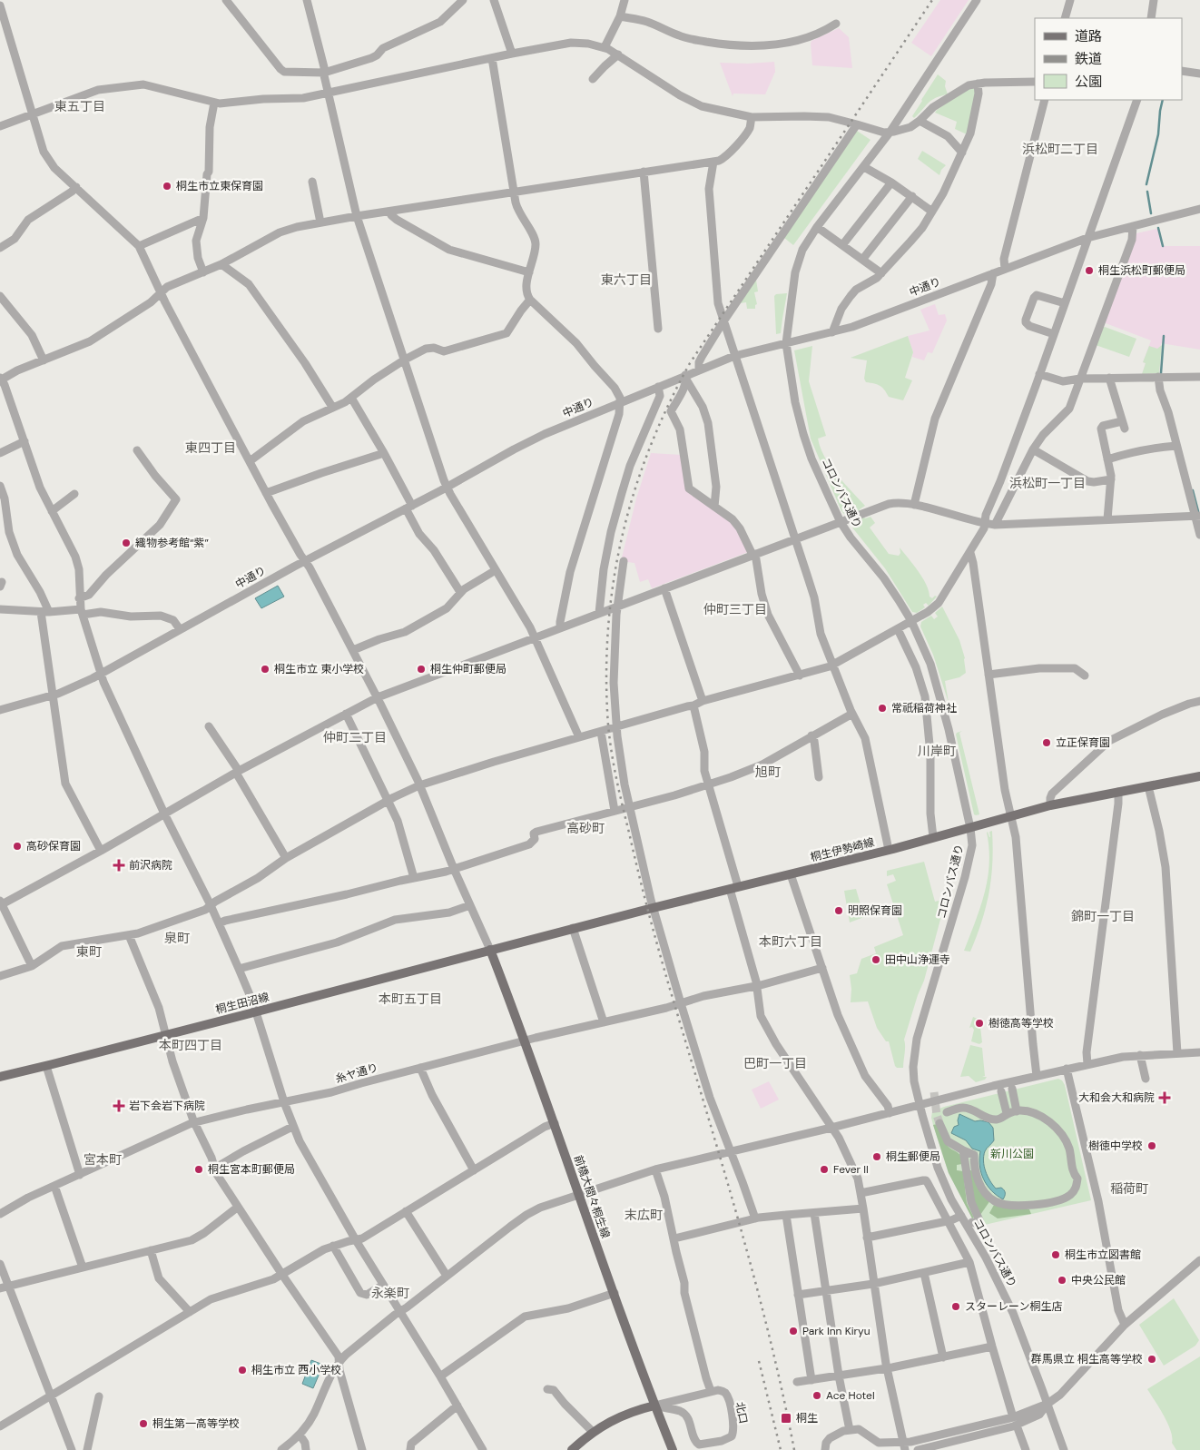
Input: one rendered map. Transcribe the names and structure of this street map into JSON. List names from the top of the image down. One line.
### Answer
{"streets":{"main road":["桐生伊勢崎線","桐生田沼線","前橋大間々桐生線"],"street":["中通り","コロンバス通り","糸ヤ通り","北口"]},"crossings":[["中通り","コロンバス通り"],["コロンバス通り","桐生伊勢崎線"],["桐生伊勢崎線","桐生田沼線"],["桐生伊勢崎線","前橋大間々桐生線"],["桐生田沼線","前橋大間々桐生線"],["糸ヤ通り","前橋大間々桐生線"],["前橋大間々桐生線","北口"]],"districts":["東五丁目","浜松町二丁目","東六丁目","東四丁目","浜松町一丁目","仲町三丁目","仲町二丁目","川岸町","旭町","高砂町","錦町一丁目","泉町","本町六丁目","東町","本町五丁目","本町四丁目","巴町一丁目","宮本町","稲荷町","末広町","永楽町"],"parks":["新川公園"],"places":{"other":["桐生市立東保育園","桐生浜松町郵便局","織物参考館“紫”","桐生市立 東小学校","桐生仲町郵便局","常祇稲荷神社","立正保育園","高砂保育園","明照保育園","田中山浄運寺","樹徳高等学校","樹徳中学校","桐生郵便局","桐生宮本町郵便局","Fever II","桐生市立図書館","中央公民館","スターレーン桐生店","Park Inn Kiryu","群馬県立 桐生高等学校","桐生市立 西小学校","Ace Hotel","桐生第一高等学校"],"health":["前沢病院","大和会大和病院","岩下会岩下病院"],"transit":["桐生"]},"legend":["道路","鉄道","公園"]}
